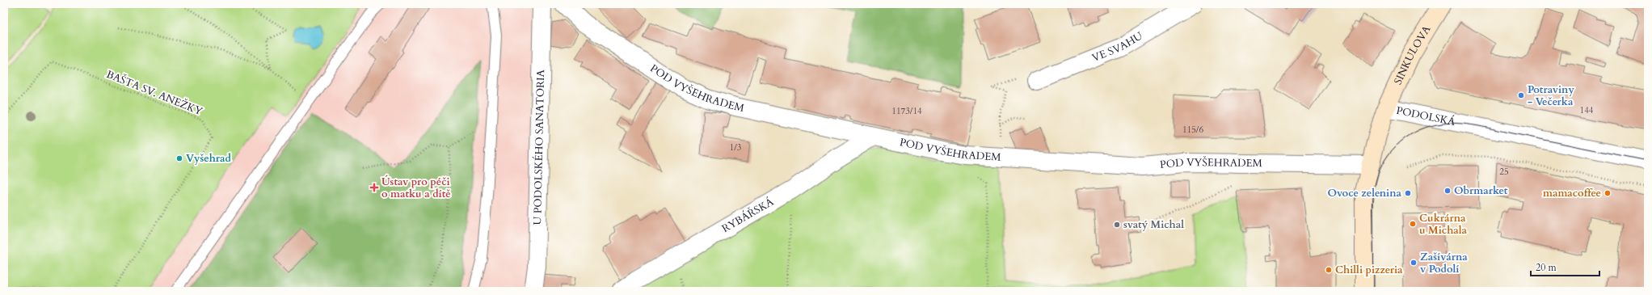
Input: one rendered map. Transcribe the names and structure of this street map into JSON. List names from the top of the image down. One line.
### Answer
{"streets":{"street":["VE SVAHU","SINKULOVA","POD VYŠEHRADEM","PODOLSKÁ","U PODOLSKÉHO SANATORIA","RYBÁŘSKÁ"],"path":["BAŠTA SV. ANEŽKY"]},"crossings":[["SINKULOVA","PODOLSKÁ"],["POD VYŠEHRADEM","PODOLSKÁ"],["POD VYŠEHRADEM","RYBÁŘSKÁ"]],"places":{"other":["Potraviny - Večerka","Vyšehrad","Obrmarket","Ovoce zelenina","mamacoffee","Cukrárna u Michala","svatý Michal","Zašívárna v Podolí","Chilli pizzeria"],"health":["Ústav pro péči o matku a dítě"]},"house_numbers":["144","1173/14","115/6","1/3","25"],"scale_bar":"20 m"}
